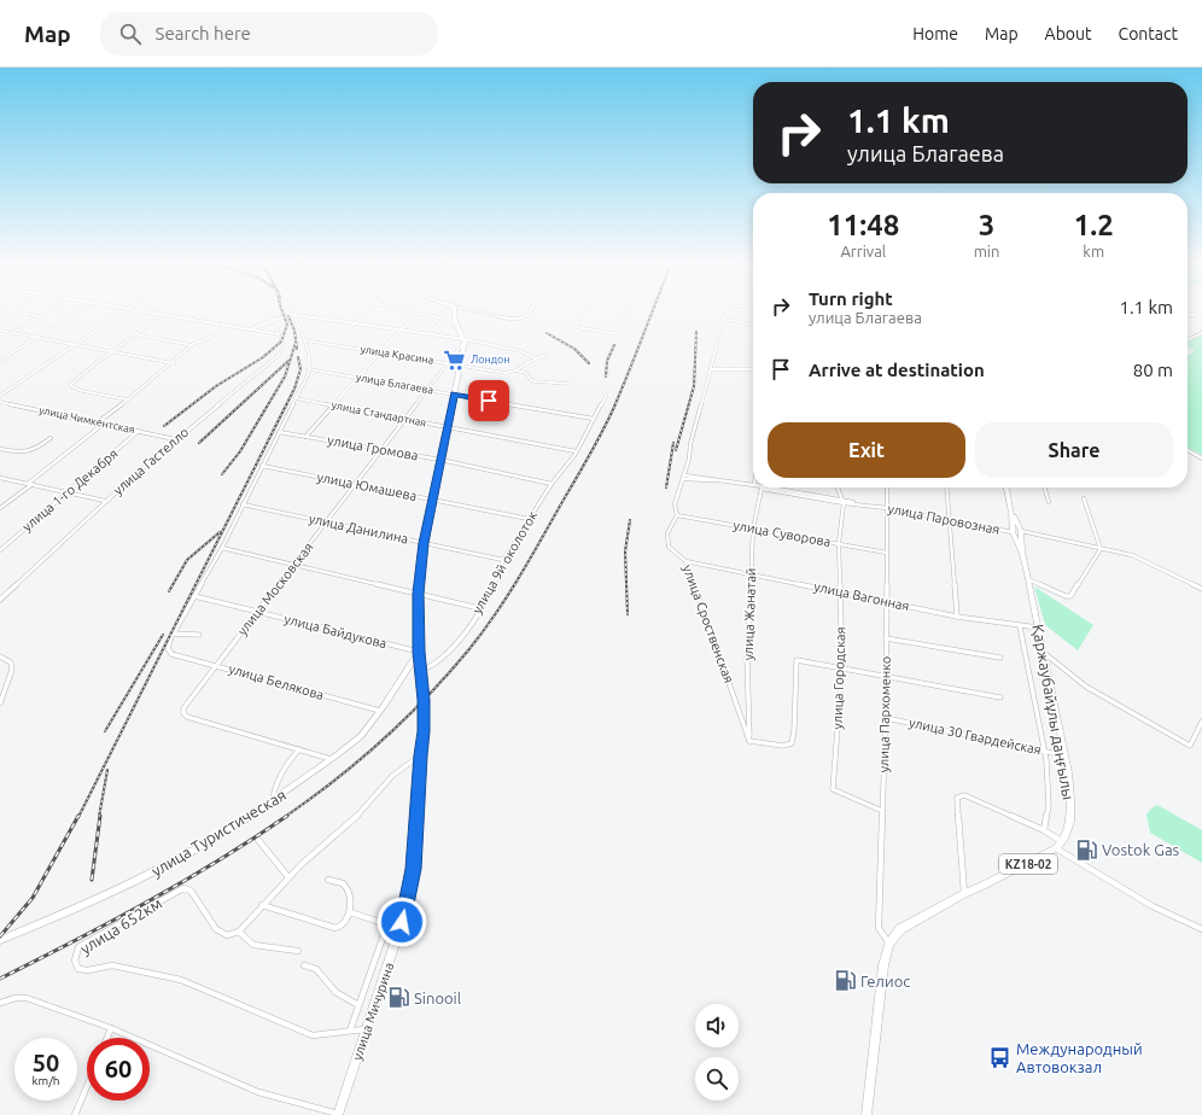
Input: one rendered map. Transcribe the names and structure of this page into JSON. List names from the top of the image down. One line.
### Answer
{"streets":{"main road":["Қаржаубайұлы даңғылы","KZ18-02","улица Мичурина"],"street":["улица Красина","улица Благаева","улица Стандартная","улица Чимкентская","улица Громова","улица Гастелло","улица Юмашева","улица 1-го Декабря","улица Паровозная","улица Данилина","улица Суворова","улица 9й околоток","улица Московская","улица Вагонная","улица Жанатай","улица Сроственская","улица Байдукова","улица Городская","улица Белякова","улица Пархоменко","улица 30 Гвардейская","улица Туристическая","улица 652км"]},"crossings":[["улица Красина","улица Московская"],["улица Красина","улица Мичурина"],["улица Благаева","улица 9й околоток"],["улица Благаева","улица Московская"],["улица Благаева","улица Мичурина"],["улица Стандартная","улица 9й околоток"],["улица Стандартная","улица Московская"],["улица Стандартная","улица Мичурина"],["улица Чимкентская","улица Гастелло"],["улица Чимкентская","улица 1-го Декабря"],["улица Громова","улица 9й околоток"],["улица Громова","улица Московская"],["улица Громова","улица Мичурина"],["улица Юмашева","улица 9й околоток"],["улица Юмашева","улица Московская"],["улица Юмашева","улица Мичурина"],["улица Паровозная","улица Жанатай"],["улица Паровозная","улица Сроственская"],["улица Паровозная","улица Городская"],["улица Паровозная","Қаржаубайұлы даңғылы"],["улица Паровозная","улица Пархоменко"],["улица Данилина","улица 9й околоток"],["улица Данилина","улица Московская"],["улица Данилина","улица Мичурина"],["улица Суворова","улица Жанатай"],["улица Суворова","улица Сроственская"],["улица Суворова","улица Городская"],["улица Суворова","улица Пархоменко"],["улица 9й околоток","улица Мичурина"],["улица Московская","улица Байдукова"],["улица Московская","улица Белякова"],["улица Московская","улица Туристическая"],["улица Московская","улица Мичурина"],["улица Вагонная","улица Жанатай"],["улица Вагонная","улица Сроственская"],["улица Вагонная","улица Городская"],["улица Вагонная","Қаржаубайұлы даңғылы"],["улица Вагонная","улица Пархоменко"],["улица Жанатай","улица Сроственская"],["улица Байдукова","улица Туристическая"],["улица Байдукова","улица Мичурина"],["улица Городская","улица Пархоменко"],["улица Белякова","улица Туристическая"],["Қаржаубайұлы даңғылы","улица 30 Гвардейская"],["Қаржаубайұлы даңғылы","KZ18-02"],["улица Пархоменко","улица 30 Гвардейская"],["улица Пархоменко","KZ18-02"],["улица Туристическая","улица Мичурина"],["улица 652км","улица Мичурина"]],"places":{"supermarket":["Лондон"],"fuel station":["Vostok Gas","Гелиос","Sinooil"],"bus stop":["Международный Автовокзал"]},"page":{"header":"Map","search":"Search here","nav":["Home","Map","About","Contact"],"turn":["1.1 km","улица Благаева"],"eta":["11:48","Arrival","3","min","1.2","km"],"list":[{"name":"Turn right","note":"улица Благаева","value":"1.1 km"},{"name":"Arrive at destination","value":"80 m"}],"buttons":["Exit","Share"],"speed":"50 km/h","limit":"60"}}
